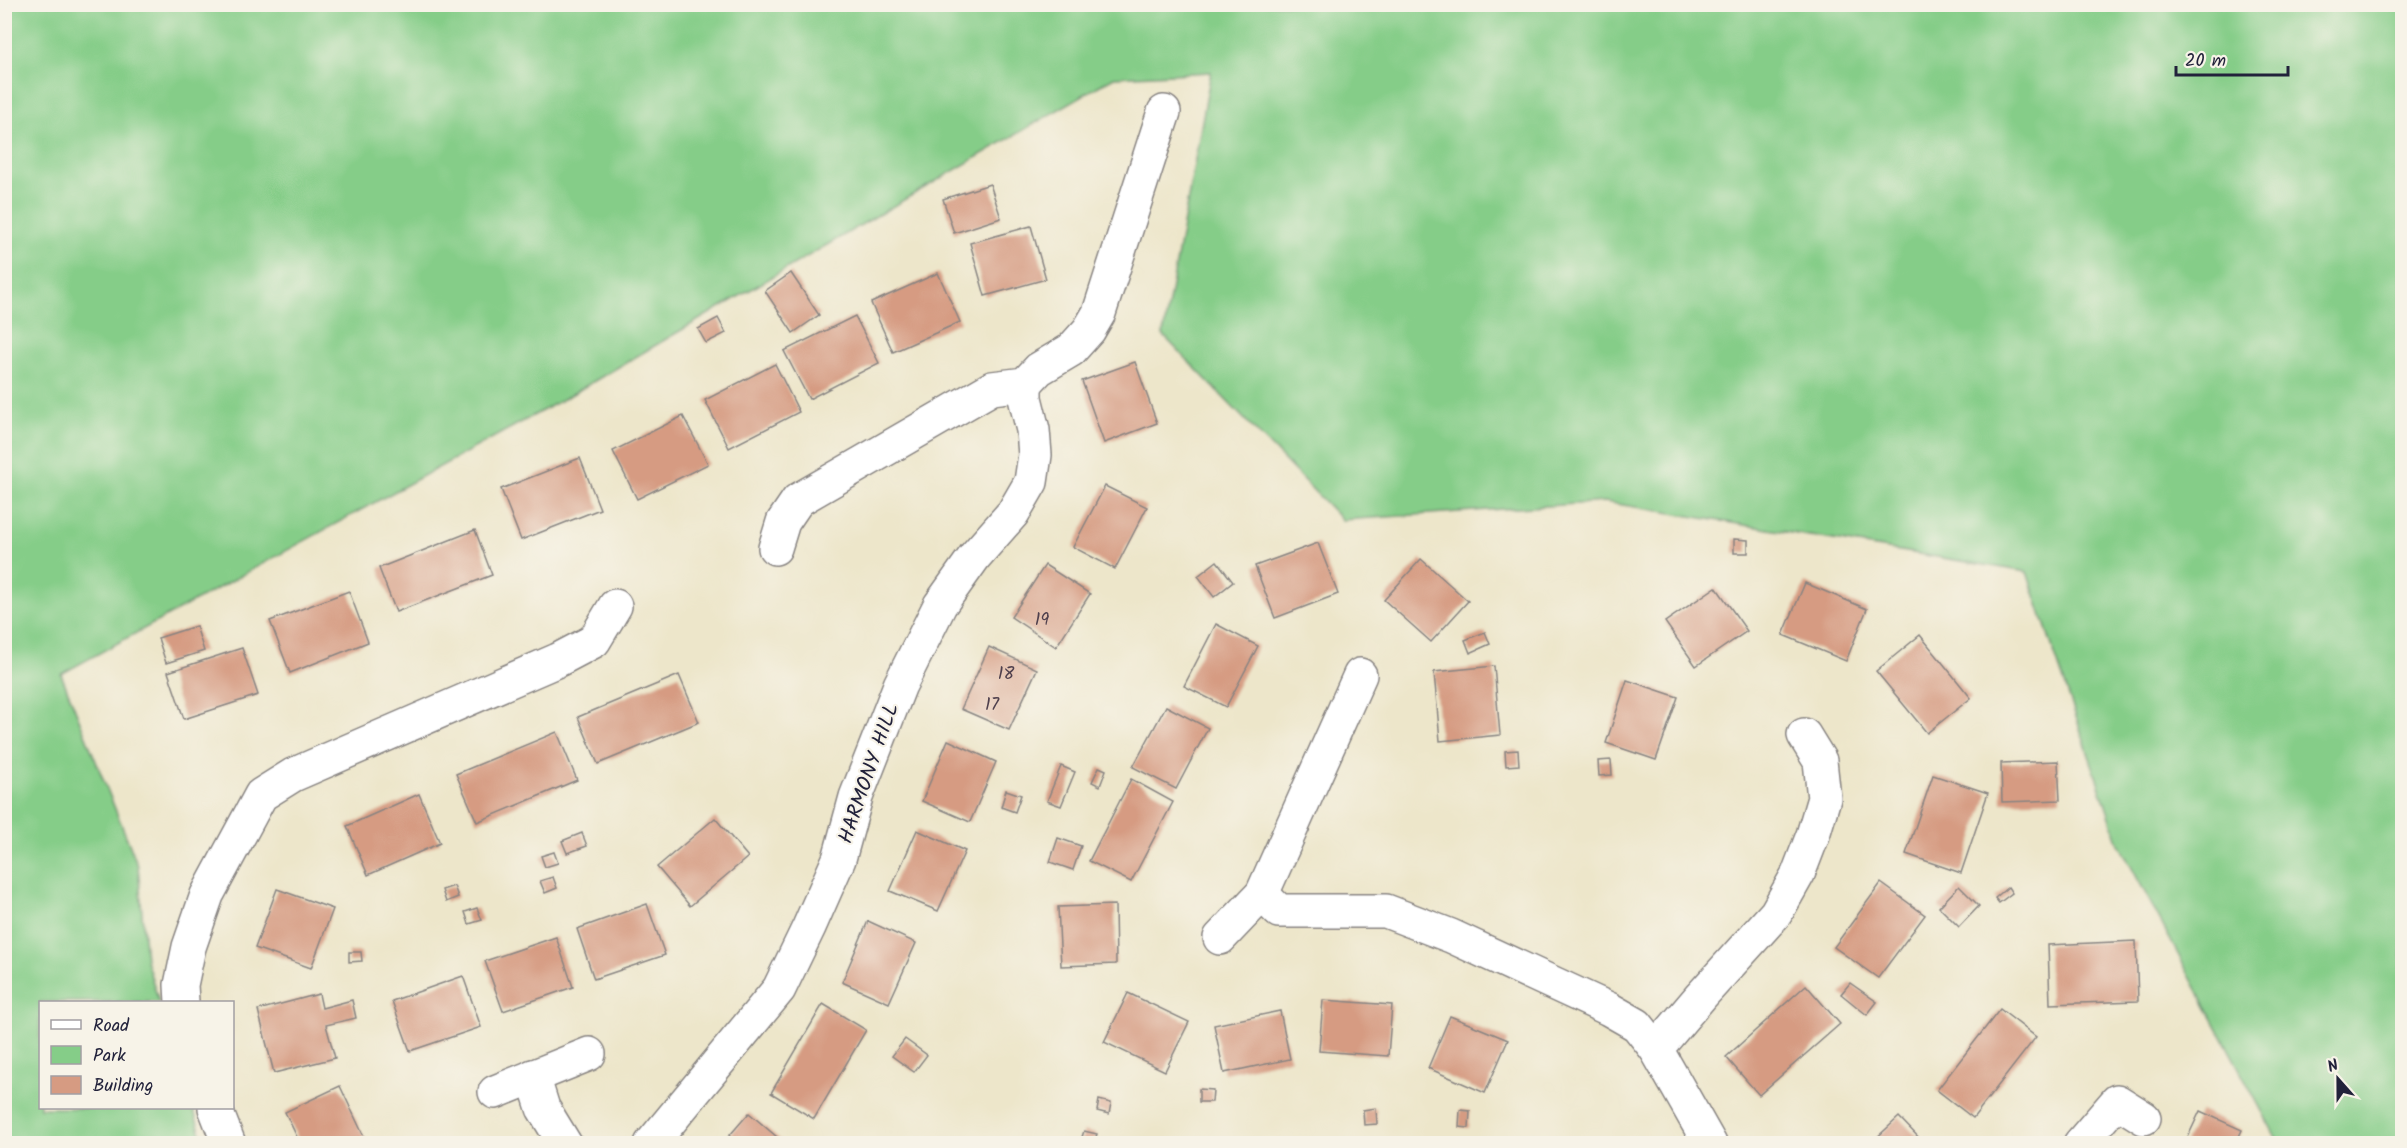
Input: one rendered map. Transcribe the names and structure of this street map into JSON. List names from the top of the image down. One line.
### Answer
{"streets":{"street":["HARMONY HILL"]},"house_numbers":["19","18","17"],"legend":["Road","Park","Building"],"scale_bar":"20 m","north":"top"}
